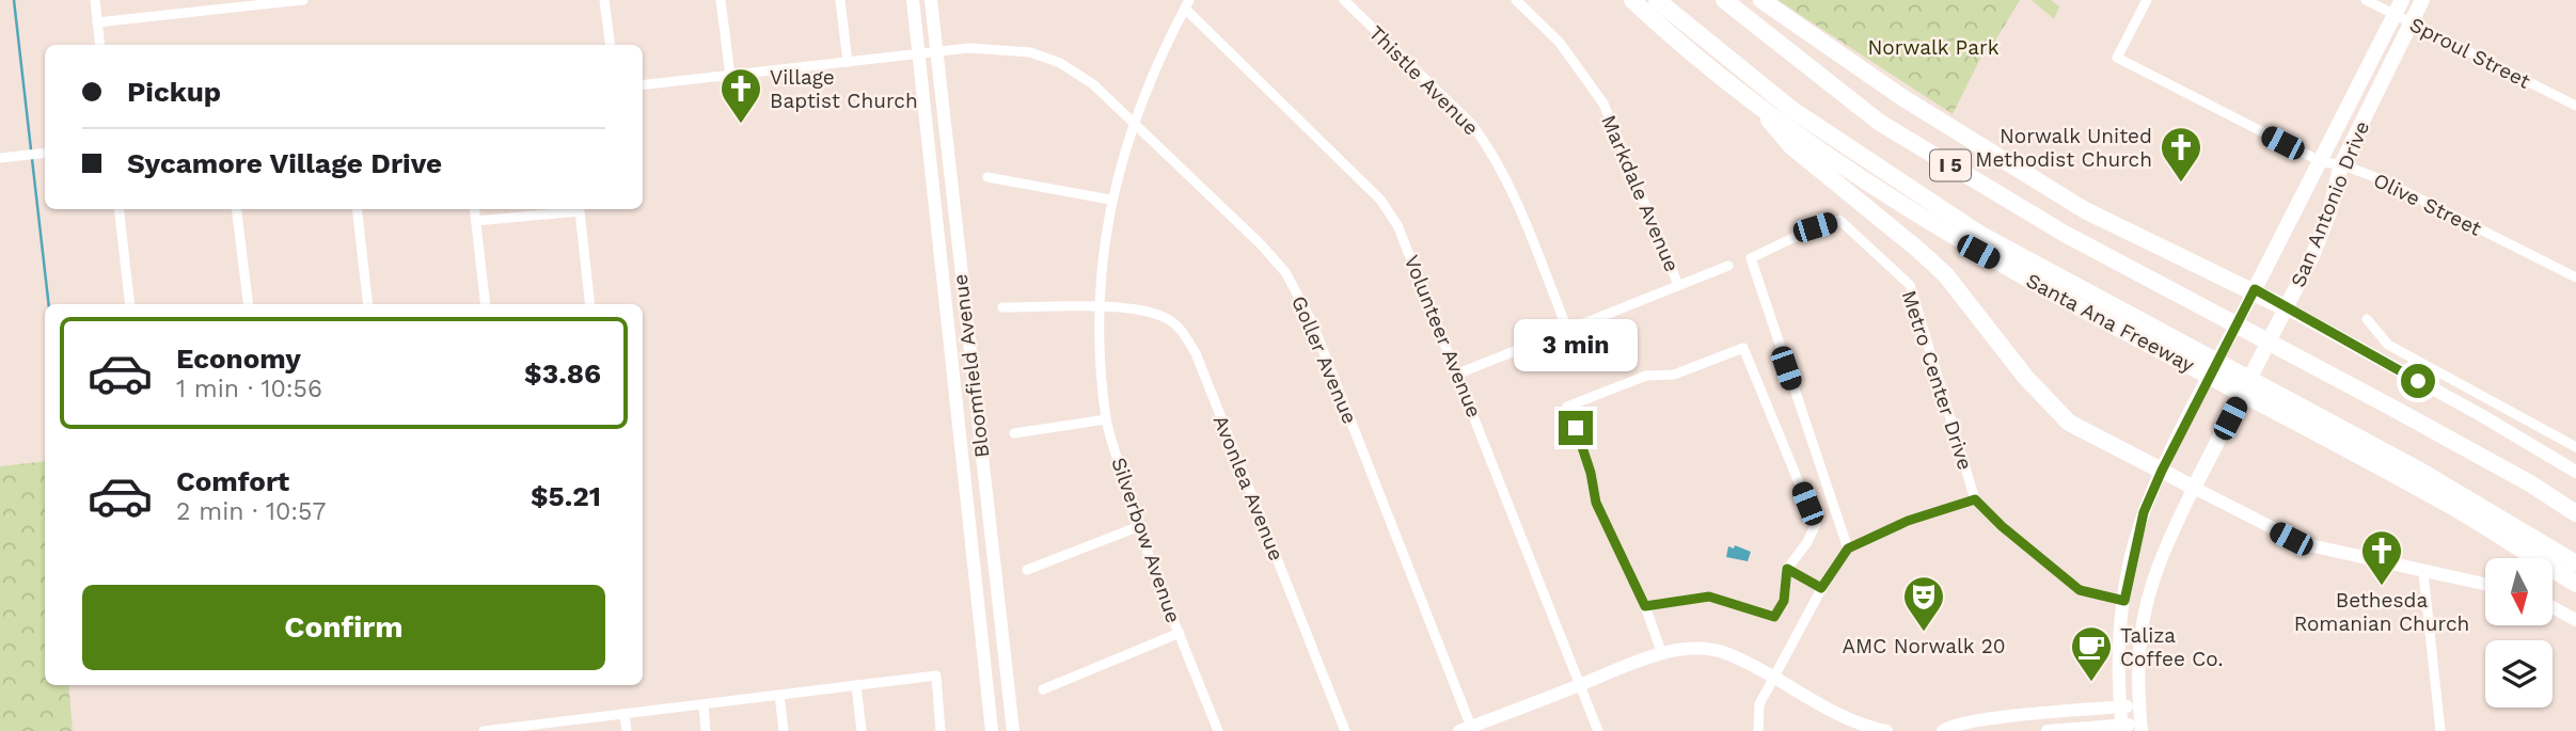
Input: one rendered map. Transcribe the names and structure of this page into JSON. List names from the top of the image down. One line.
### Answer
{"streets":{"highway":["I 5","Santa Ana Freeway"],"main road":["San Antonio Drive","Bloomfield Avenue"],"street":["Sproul Street","Thistle Avenue","Markdale Avenue","Olive Street","Volunteer Avenue","Goller Avenue","Metro Center Drive","Avonlea Avenue","Silverbow Avenue"]},"crossings":[["Sproul Street","San Antonio Drive"],["San Antonio Drive","Olive Street"],["San Antonio Drive","Metro Center Drive"],["Volunteer Avenue","Silverbow Avenue"],["Goller Avenue","Bloomfield Avenue"],["Goller Avenue","Silverbow Avenue"],["Avonlea Avenue","Silverbow Avenue"]],"parks":["Norwalk Park"],"places":{"church":["Village Baptist Church","Norwalk United Methodist Church","Bethesda Romanian Church"],"theatre":["AMC Norwalk 20"],"cafe":["Taliza Coffee Co."]},"north":"bottom","page":{"banner":["Pickup","Sycamore Village Drive"],"list":[{"name":"Economy","note":"1 min · 10:56","value":"$3.86"},{"name":"Comfort","note":"2 min · 10:57","value":"$5.21"}],"bubble":"3 min","buttons":"Confirm"}}
